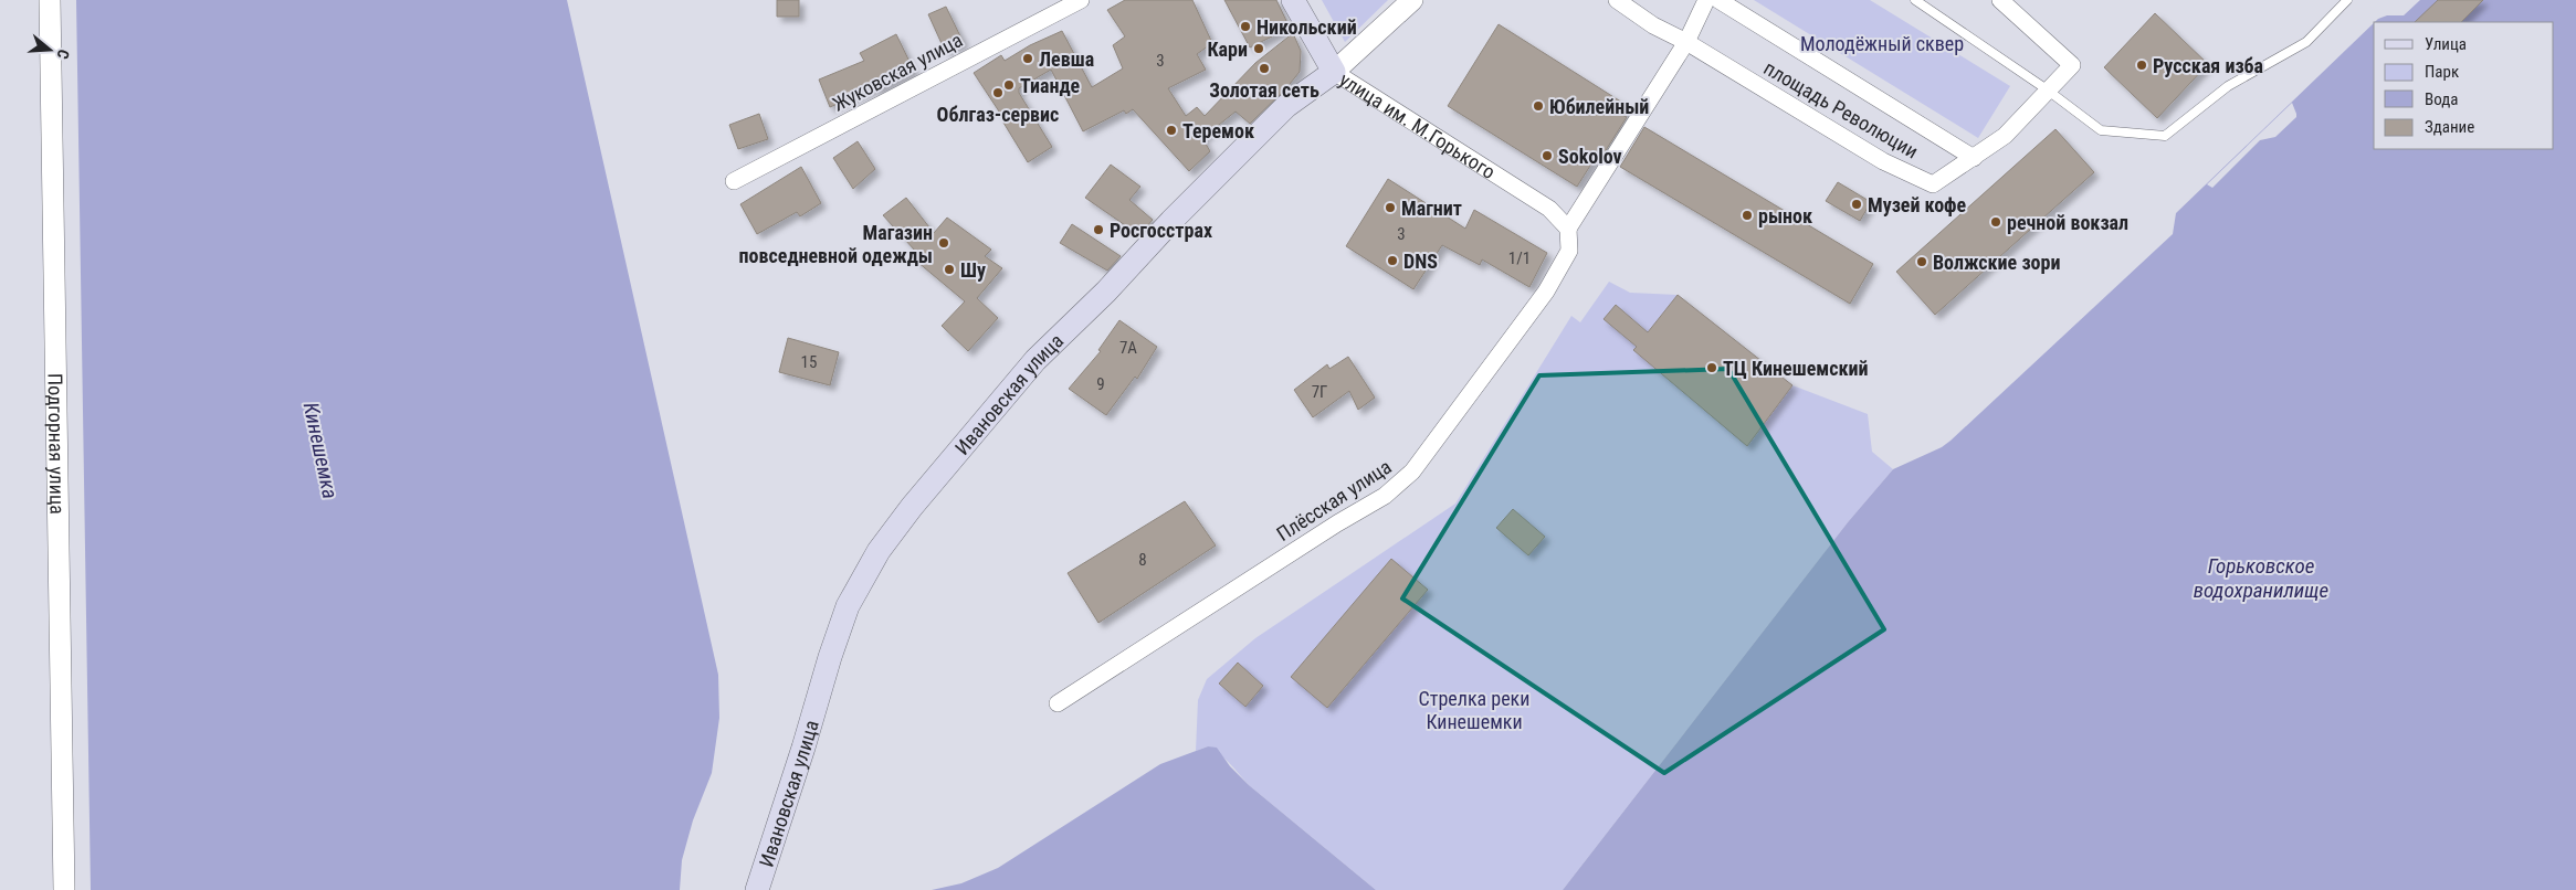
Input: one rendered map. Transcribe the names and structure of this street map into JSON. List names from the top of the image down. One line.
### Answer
{"streets":{"main road":["улица им. М.Горького","Ивановская улица"],"street":["Жуковская улица","площадь Революции","Подгорная улица","Плёсская улица"]},"crossings":[["улица им. М.Горького","Ивановская улица"],["улица им. М.Горького","Плёсская улица"]],"water":["Кинешемка","Горьковское водохранилище"],"parks":["Молодёжный сквер","Стрелка реки Кинешемки"],"places":["Никольский","Кари","Левша","Русская изба","Золотая сеть","Тианде","Облгаз-сервис","Юбилейный","Теремок","Sokolov","Музей кофе","Магнит","рынок","речной вокзал","Росгосстрах","Магазин повседневной одежды","DNS","Волжские зори","Шу","ТЦ Кинешемский"],"house_numbers":["3","3","1/1","7А","15","9","7Г","8"],"legend":["Улица","Парк","Вода","Здание"],"north":"right"}
